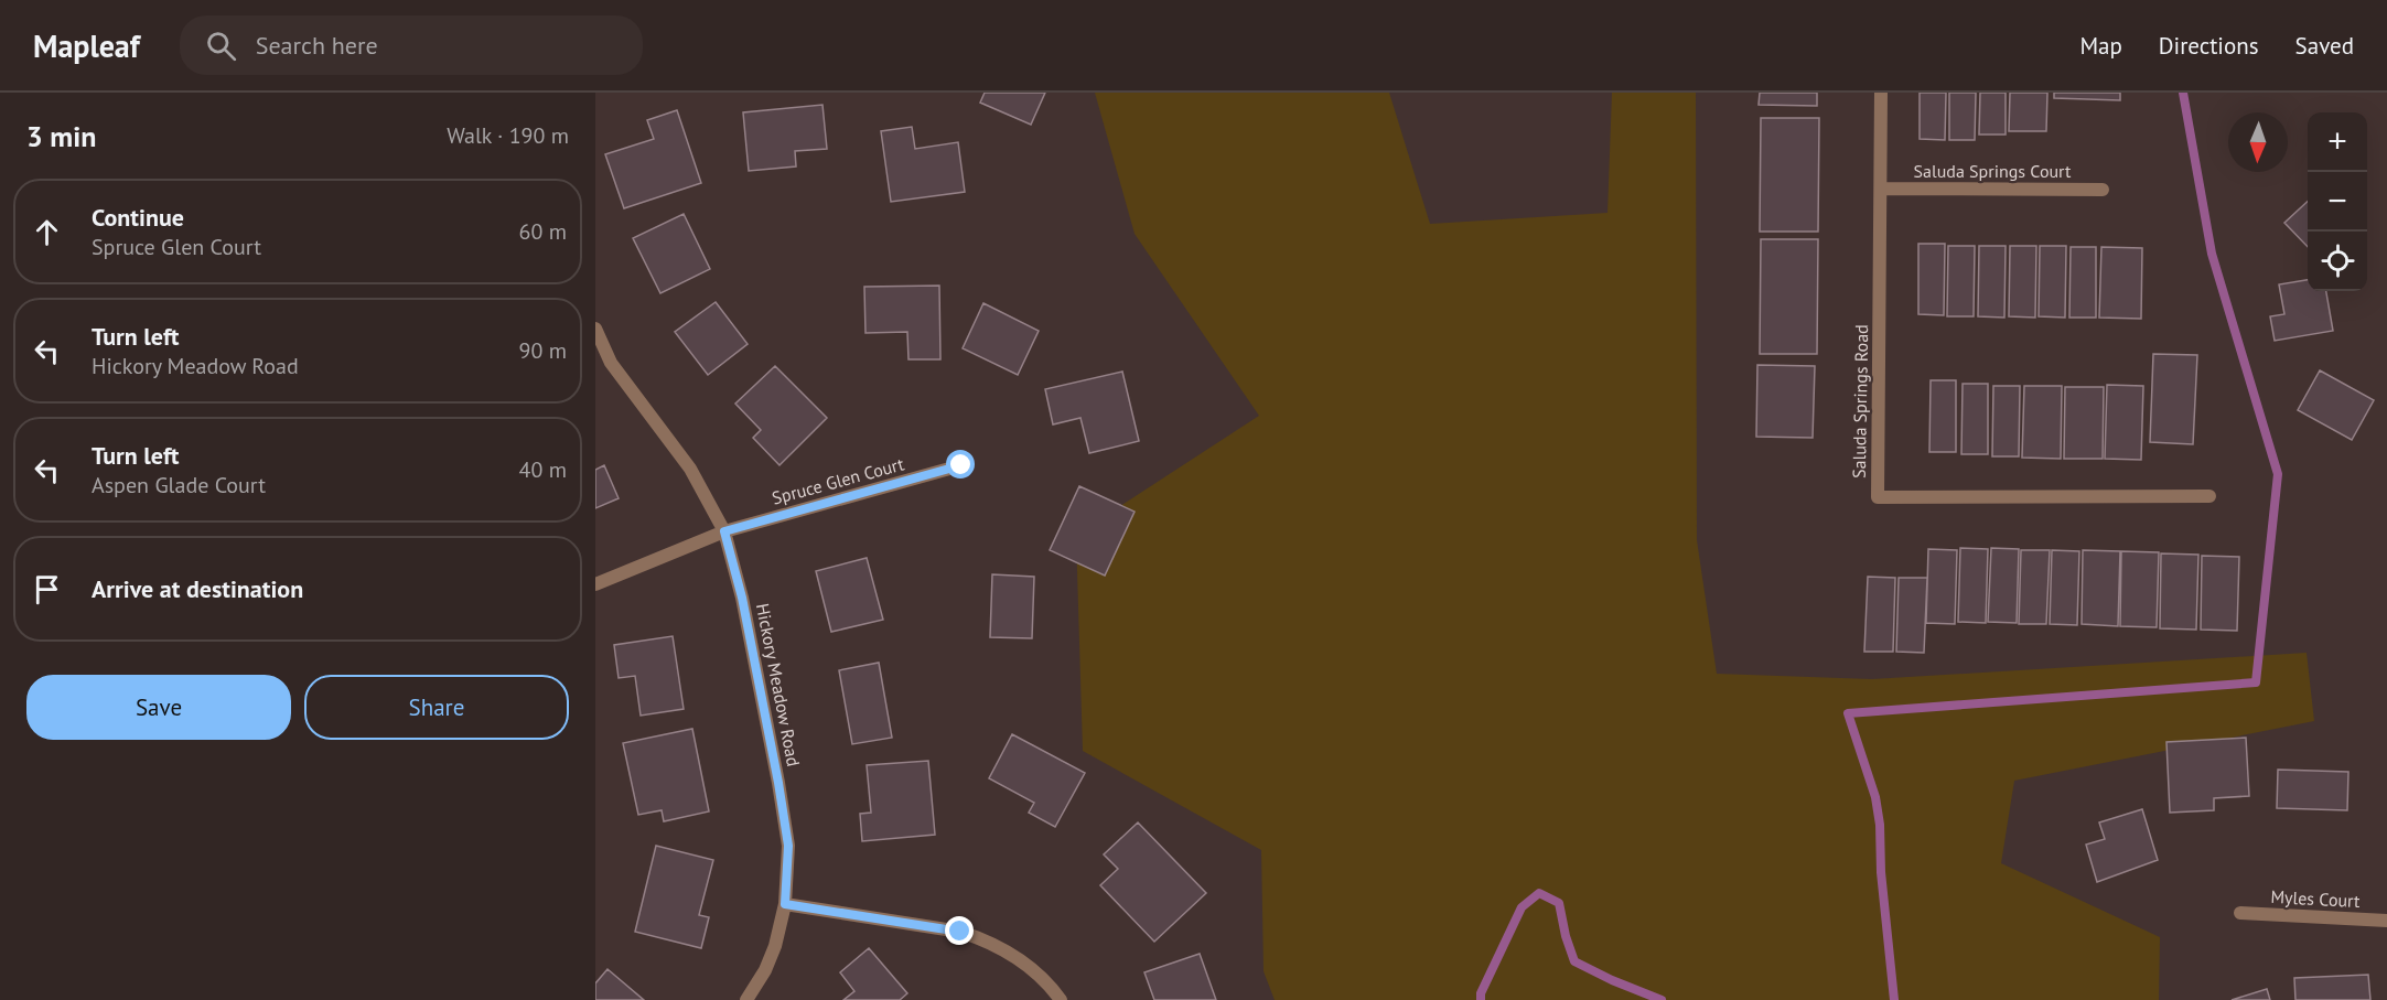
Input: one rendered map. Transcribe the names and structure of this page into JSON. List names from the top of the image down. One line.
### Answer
{"streets":{"street":["Saluda Springs Court","Saluda Springs Road","Spruce Glen Court","Hickory Meadow Road","Myles Court"]},"crossings":[["Saluda Springs Court","Saluda Springs Road"],["Spruce Glen Court","Hickory Meadow Road"]],"north":"bottom","page":{"header":"Mapleaf","search":"Search here","nav":["Map","Directions","Saved"],"heading":["3 min","Walk · 190 m"],"map_buttons":["+","−"],"list":[["Continue","Spruce Glen Court","60 m"],["Turn left","Hickory Meadow Road","90 m"],["Turn left","Aspen Glade Court","40 m"],"Arrive at destination"],"buttons":["Save","Share"]}}
